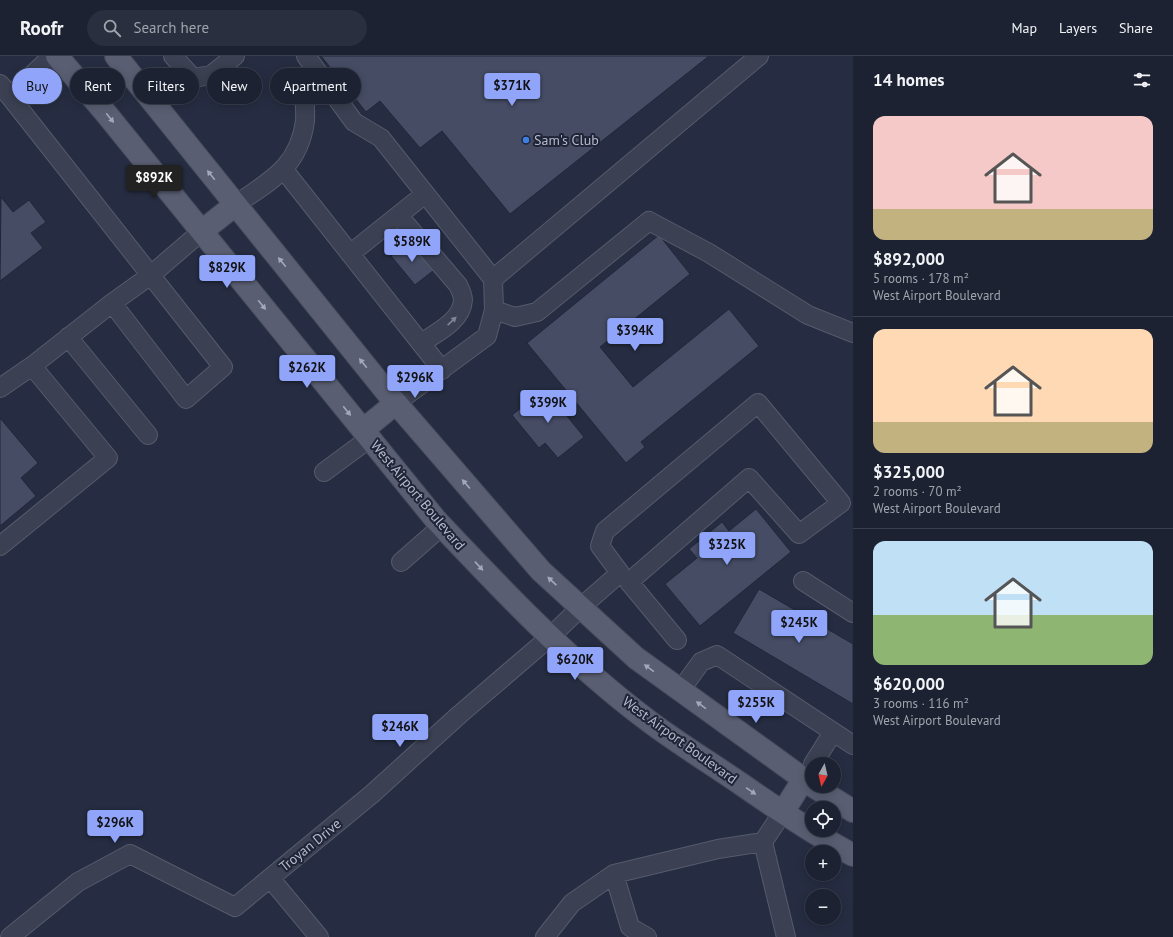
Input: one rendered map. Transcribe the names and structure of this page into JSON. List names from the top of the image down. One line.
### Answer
{"streets":{"main road":["West Airport Boulevard"],"street":["Troyan Drive"]},"crossings":[["West Airport Boulevard","Troyan Drive"]],"places":["Sam's Club"],"north":"bottom","page":{"header":"Roofr","search":"Search here","nav":["Map","Layers","Share"],"heading":"14 homes","chip":["Buy","Rent","Filters","New","Apartment"],"price":["$371K","$892K","$589K","$829K","$394K","$262K","$296K","$399K","$325K","$245K","$620K","$255K","$246K","$296K"],"list":[{"name":"$892,000","note":"5 rooms · 178 m² · West Airport Boulevard"},{"name":"$325,000","note":"2 rooms · 70 m² · West Airport Boulevard"},{"name":"$620,000","note":"3 rooms · 116 m² · West Airport Boulevard"}],"map_buttons":["+","−"]}}
